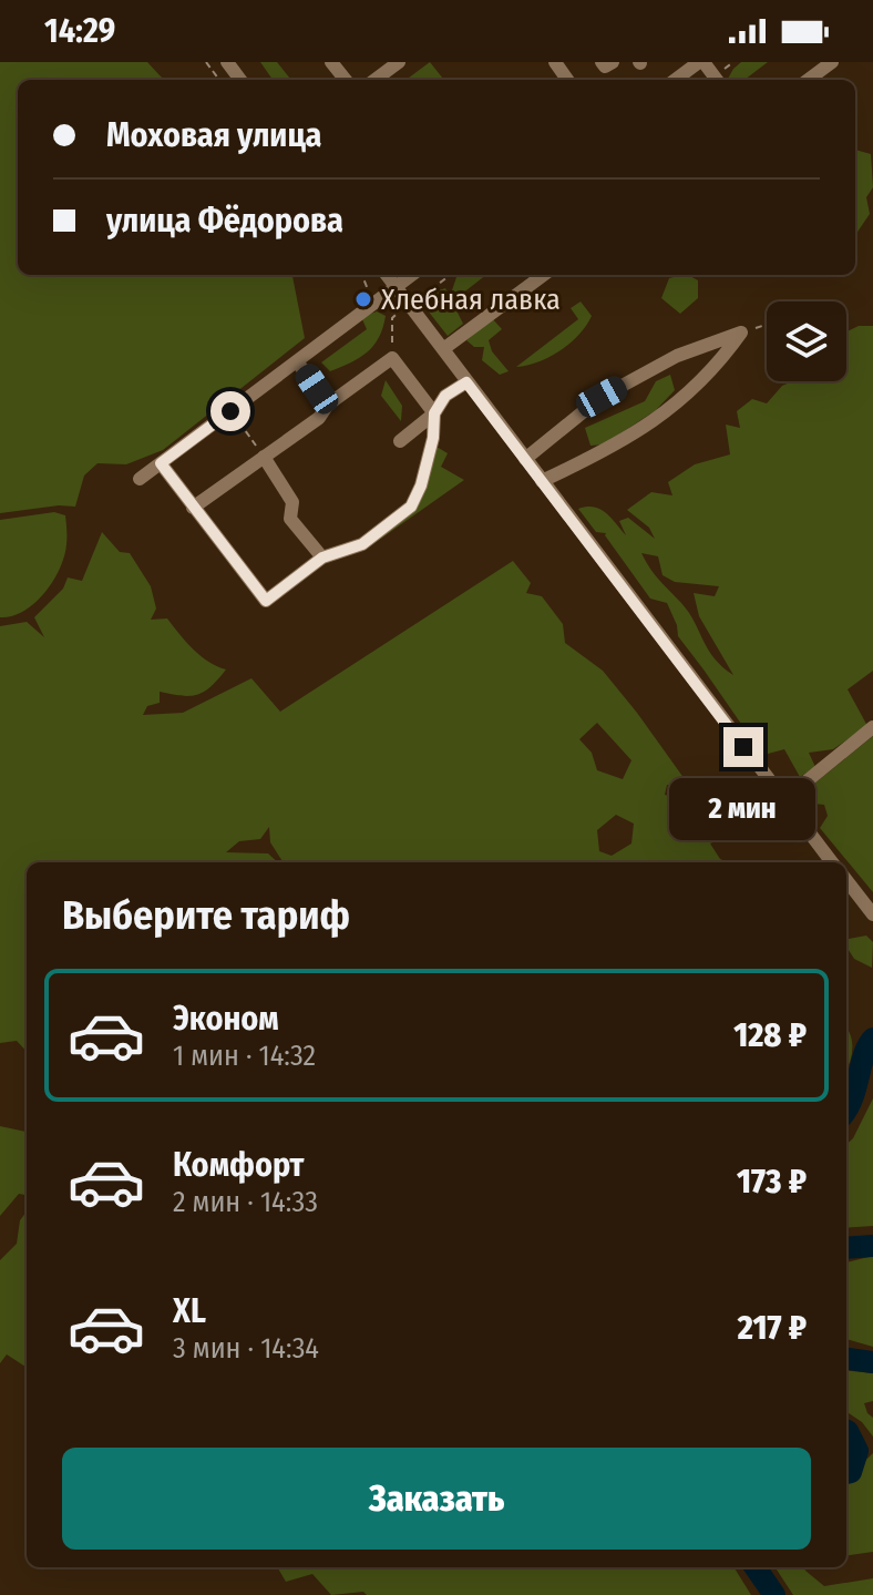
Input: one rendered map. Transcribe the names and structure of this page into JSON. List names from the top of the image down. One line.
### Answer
{"places":["Хлебная лавка"],"page":{"status":"14:29","banner":["Моховая улица","улица Фёдорова"],"bubble":"2 мин","heading":"Выберите тариф","list":[{"name":"Эконом","note":"1 мин · 14:32","value":"128 ₽"},{"name":"Комфорт","note":"2 мин · 14:33","value":"173 ₽"},{"name":"XL","note":"3 мин · 14:34","value":"217 ₽"}],"buttons":"Заказать"}}
